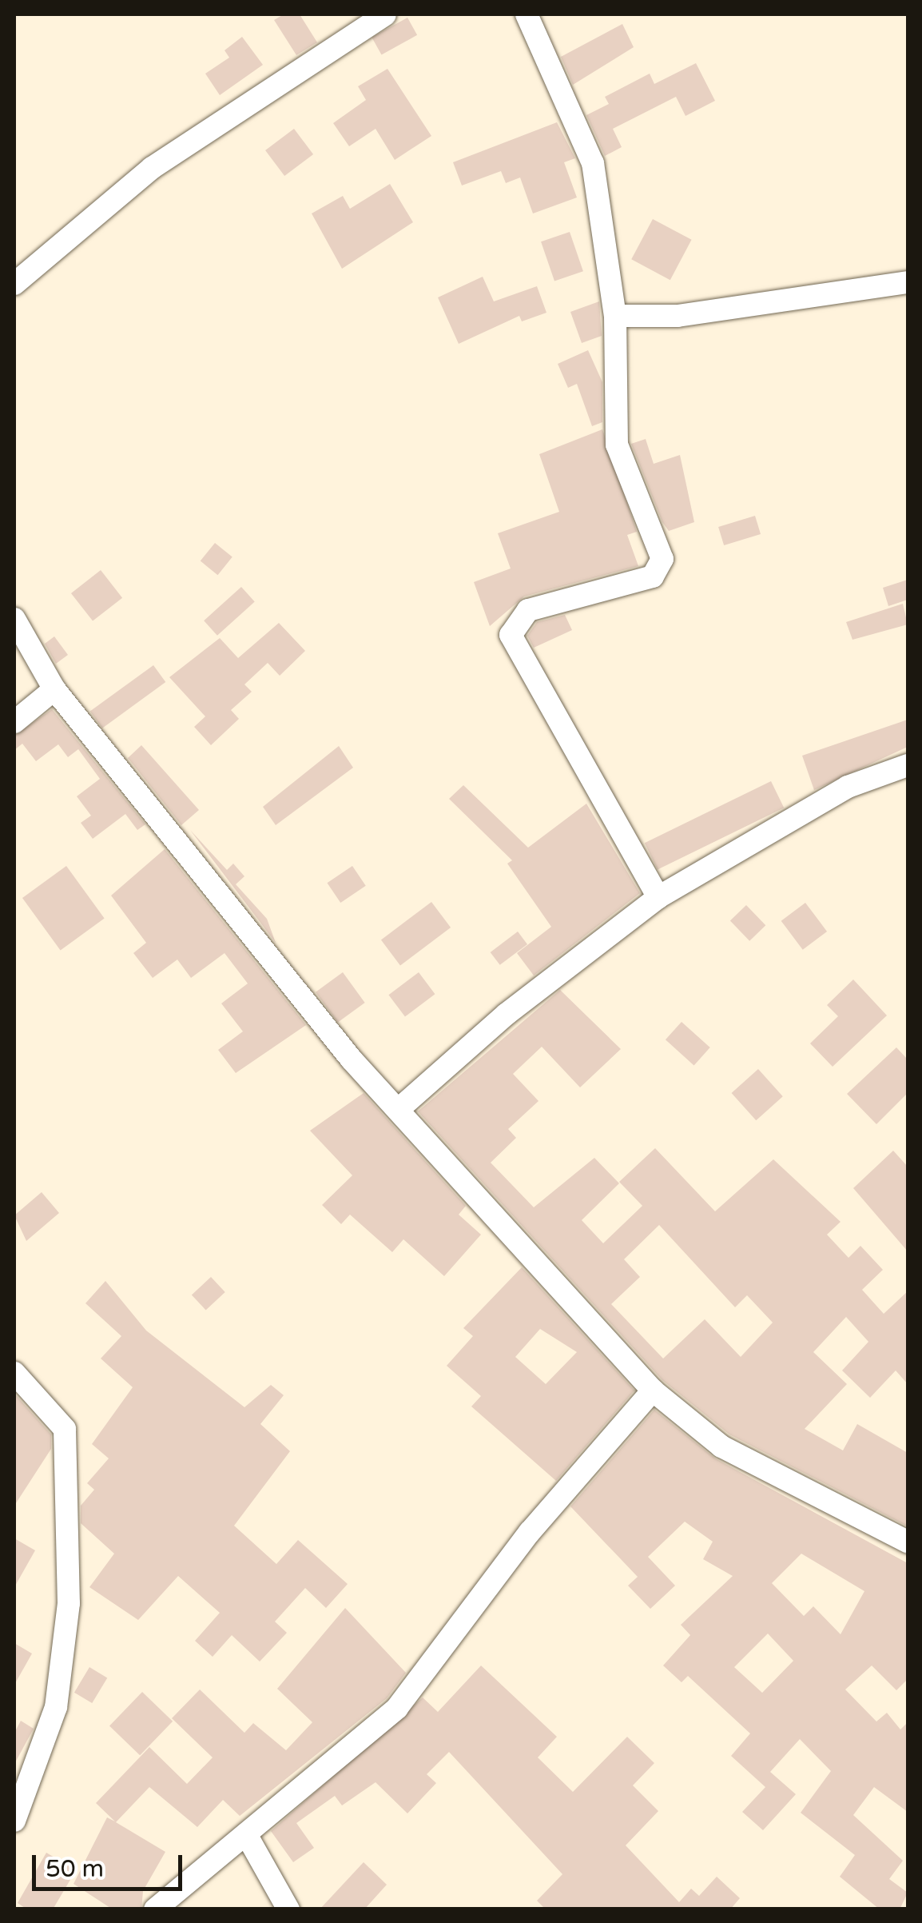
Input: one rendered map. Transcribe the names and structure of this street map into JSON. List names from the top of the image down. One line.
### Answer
{"scale_bar":"50 m"}
